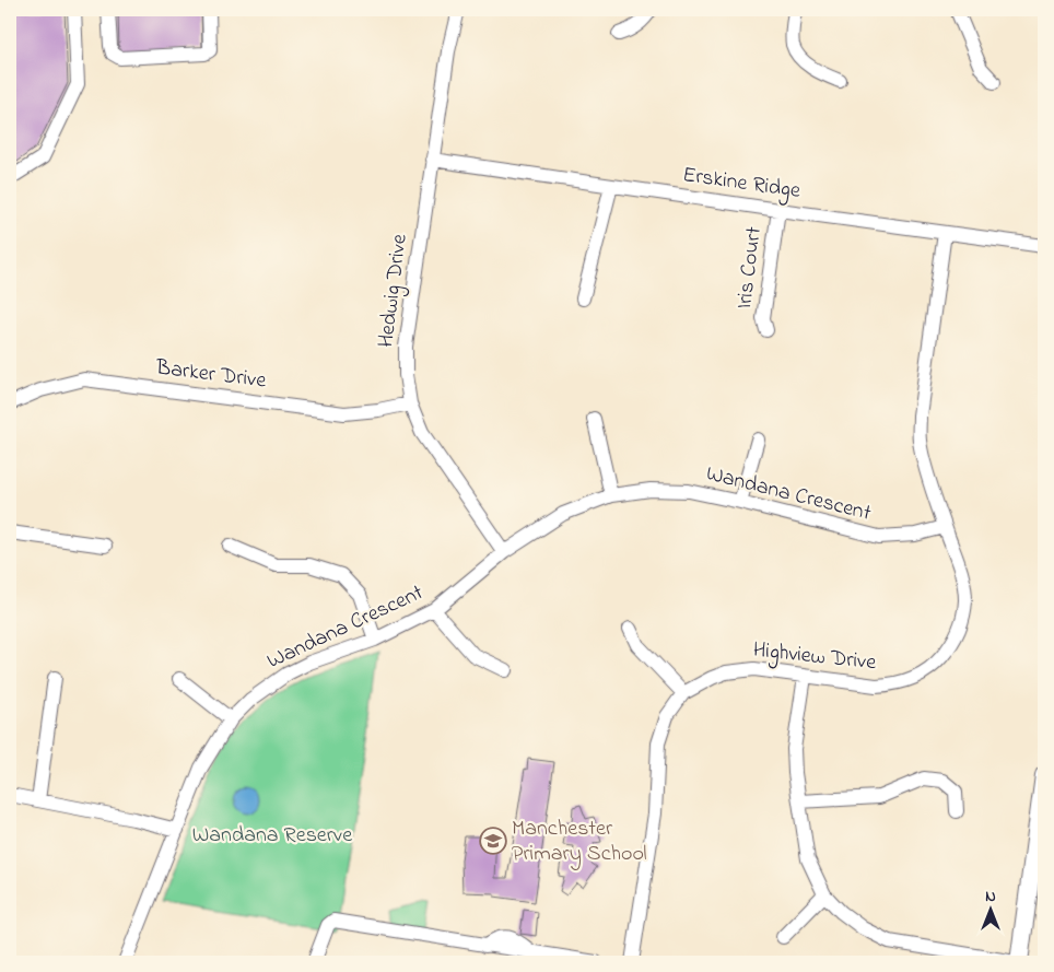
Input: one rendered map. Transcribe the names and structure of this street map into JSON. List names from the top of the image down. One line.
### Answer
{"streets":{"street":["Erskine Ridge","Iris Court","Hedwig Drive","Barker Drive","Wandana Crescent","Highview Drive"]},"crossings":[["Erskine Ridge","Iris Court"],["Erskine Ridge","Hedwig Drive"],["Erskine Ridge","Highview Drive"],["Hedwig Drive","Barker Drive"],["Hedwig Drive","Wandana Crescent"],["Wandana Crescent","Highview Drive"]],"parks":["Wandana Reserve"],"places":{"school or university":["Manchester Primary School"]},"north":"top"}
